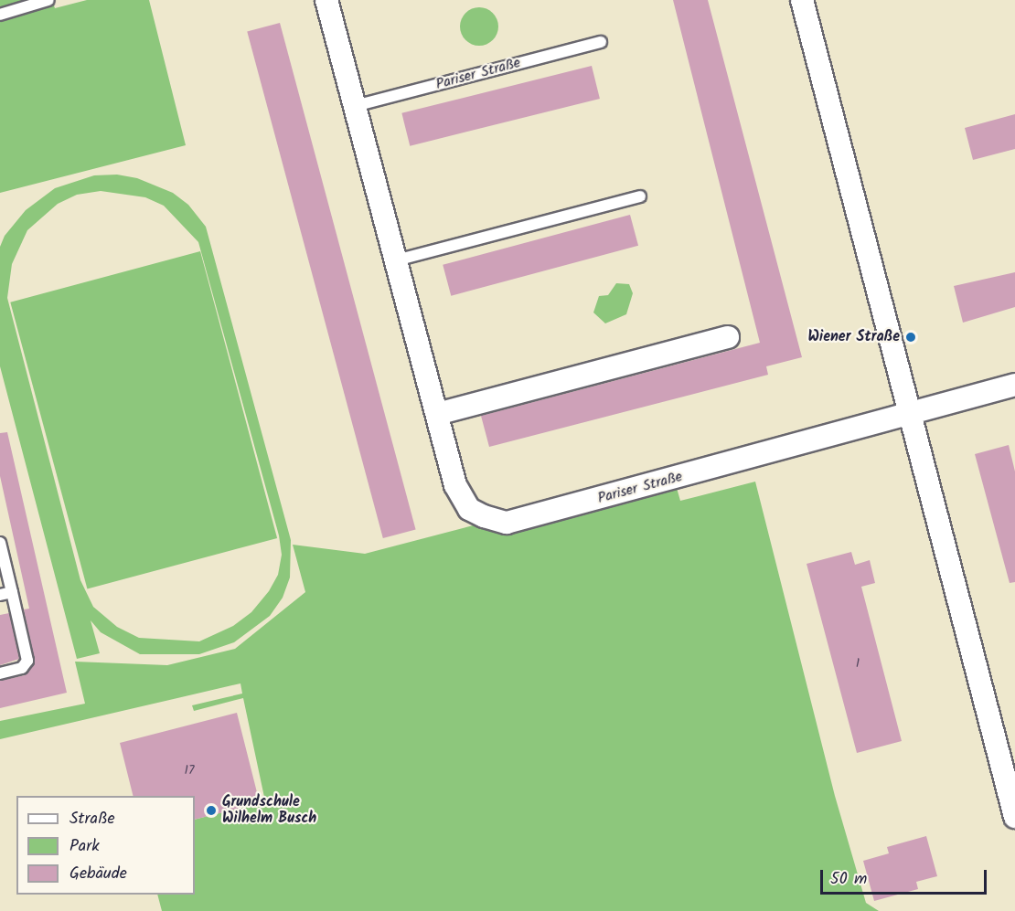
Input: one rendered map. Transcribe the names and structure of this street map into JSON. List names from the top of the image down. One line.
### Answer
{"streets":{"street":["Pariser Straße"]},"places":["Wiener Straße","Grundschule Wilhelm Busch"],"house_numbers":["1","17"],"legend":["Straße","Park","Gebäude"],"scale_bar":"50 m"}
